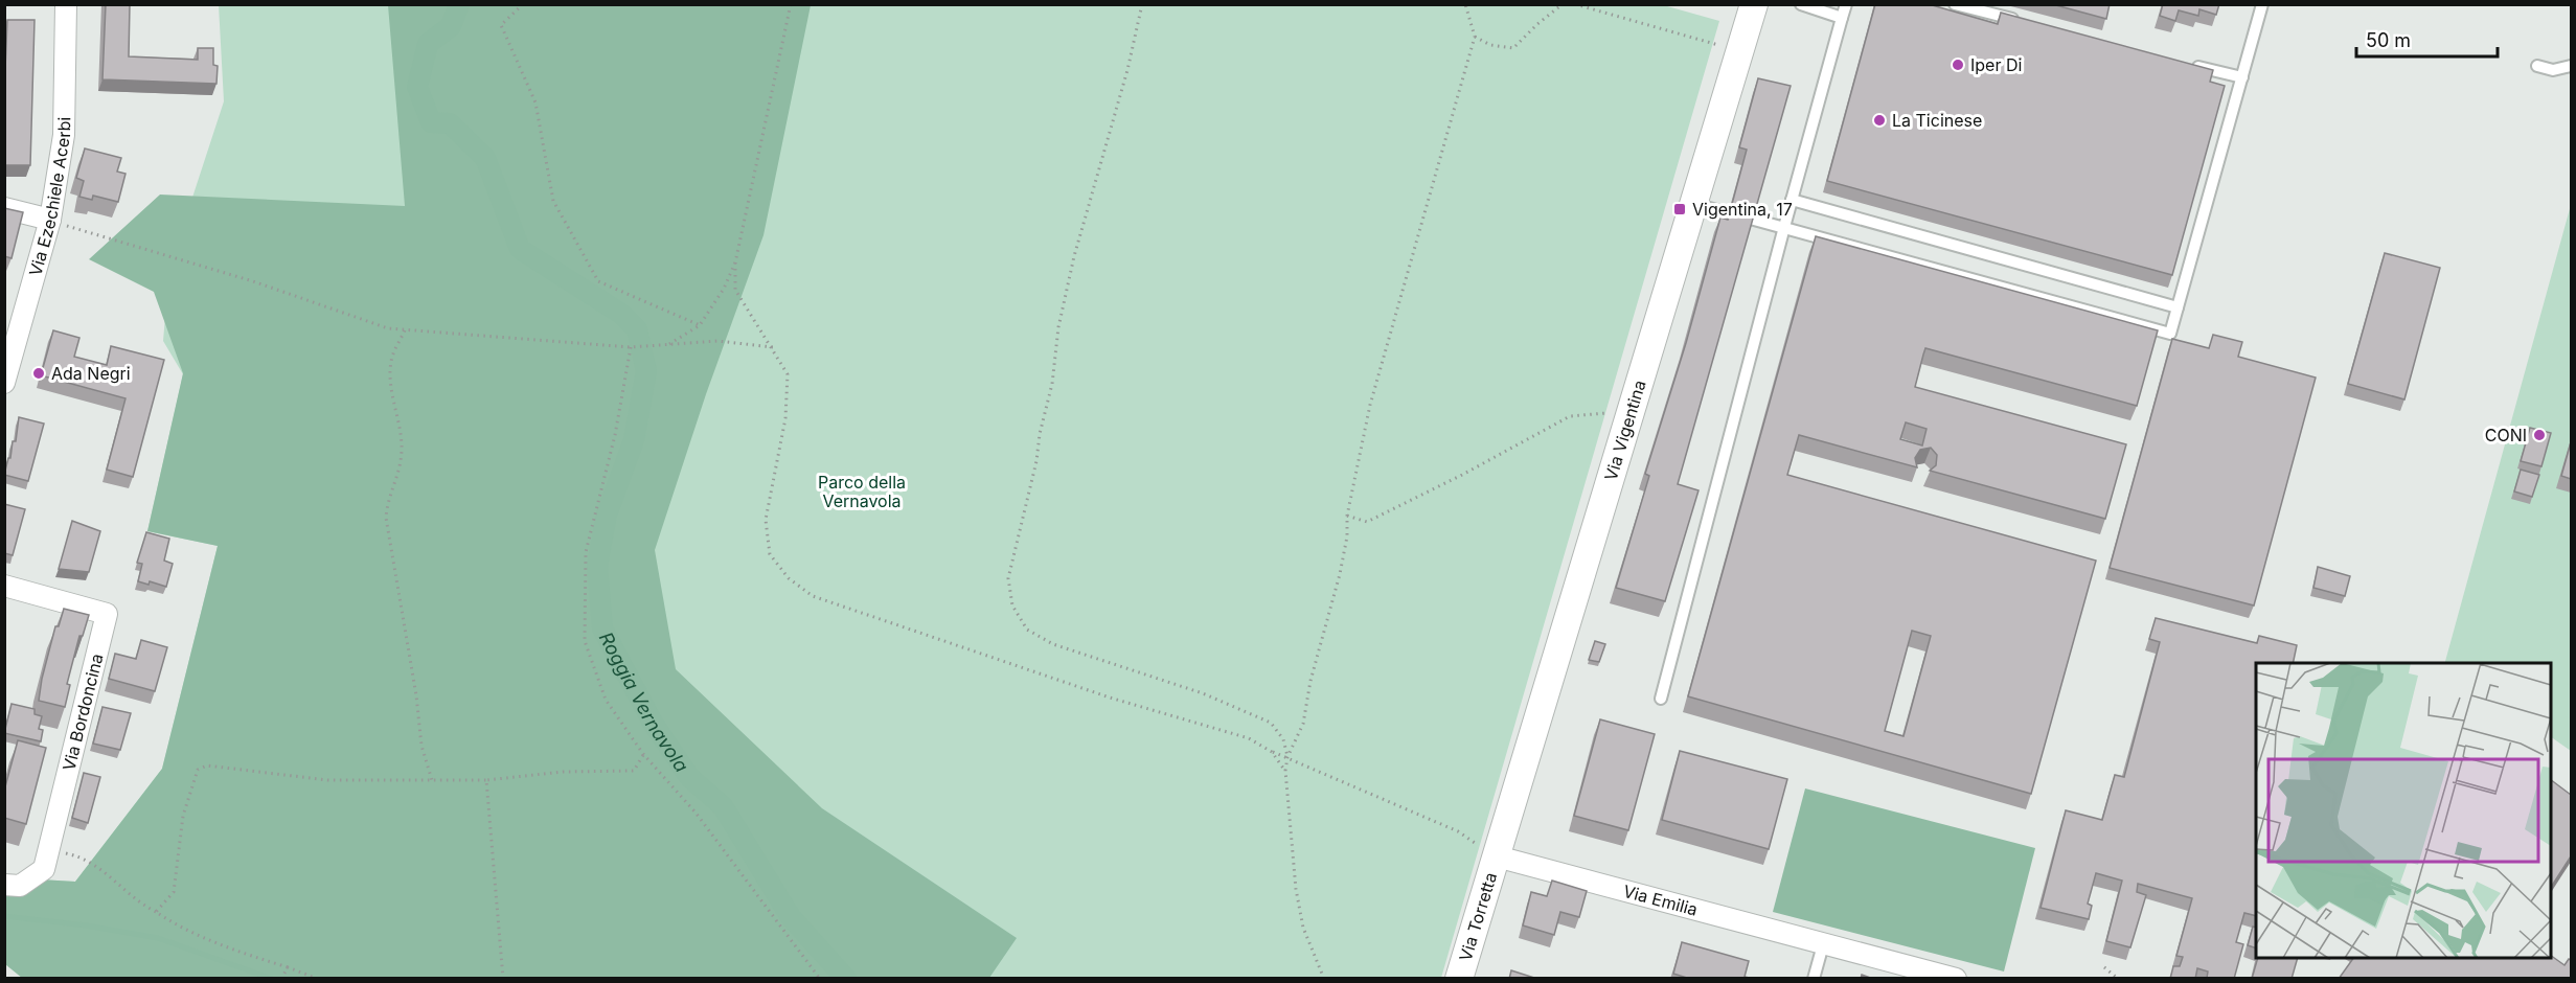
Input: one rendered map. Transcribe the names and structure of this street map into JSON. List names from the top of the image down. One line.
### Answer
{"streets":{"street":["Via Ezechiele Acerbi","Via Vigentina","Via Bordoncina","Via Emilia","Via Torretta"]},"crossings":[["Via Vigentina","Via Emilia"],["Via Vigentina","Via Torretta"],["Via Emilia","Via Torretta"]],"water":["Roggia Vernavola"],"parks":["Parco della Vernavola"],"places":{"other":["Iper Di","La Ticinese","Ada Negri","CONI"],"transit":["Vigentina, 17"]},"scale_bar":"50 m"}
